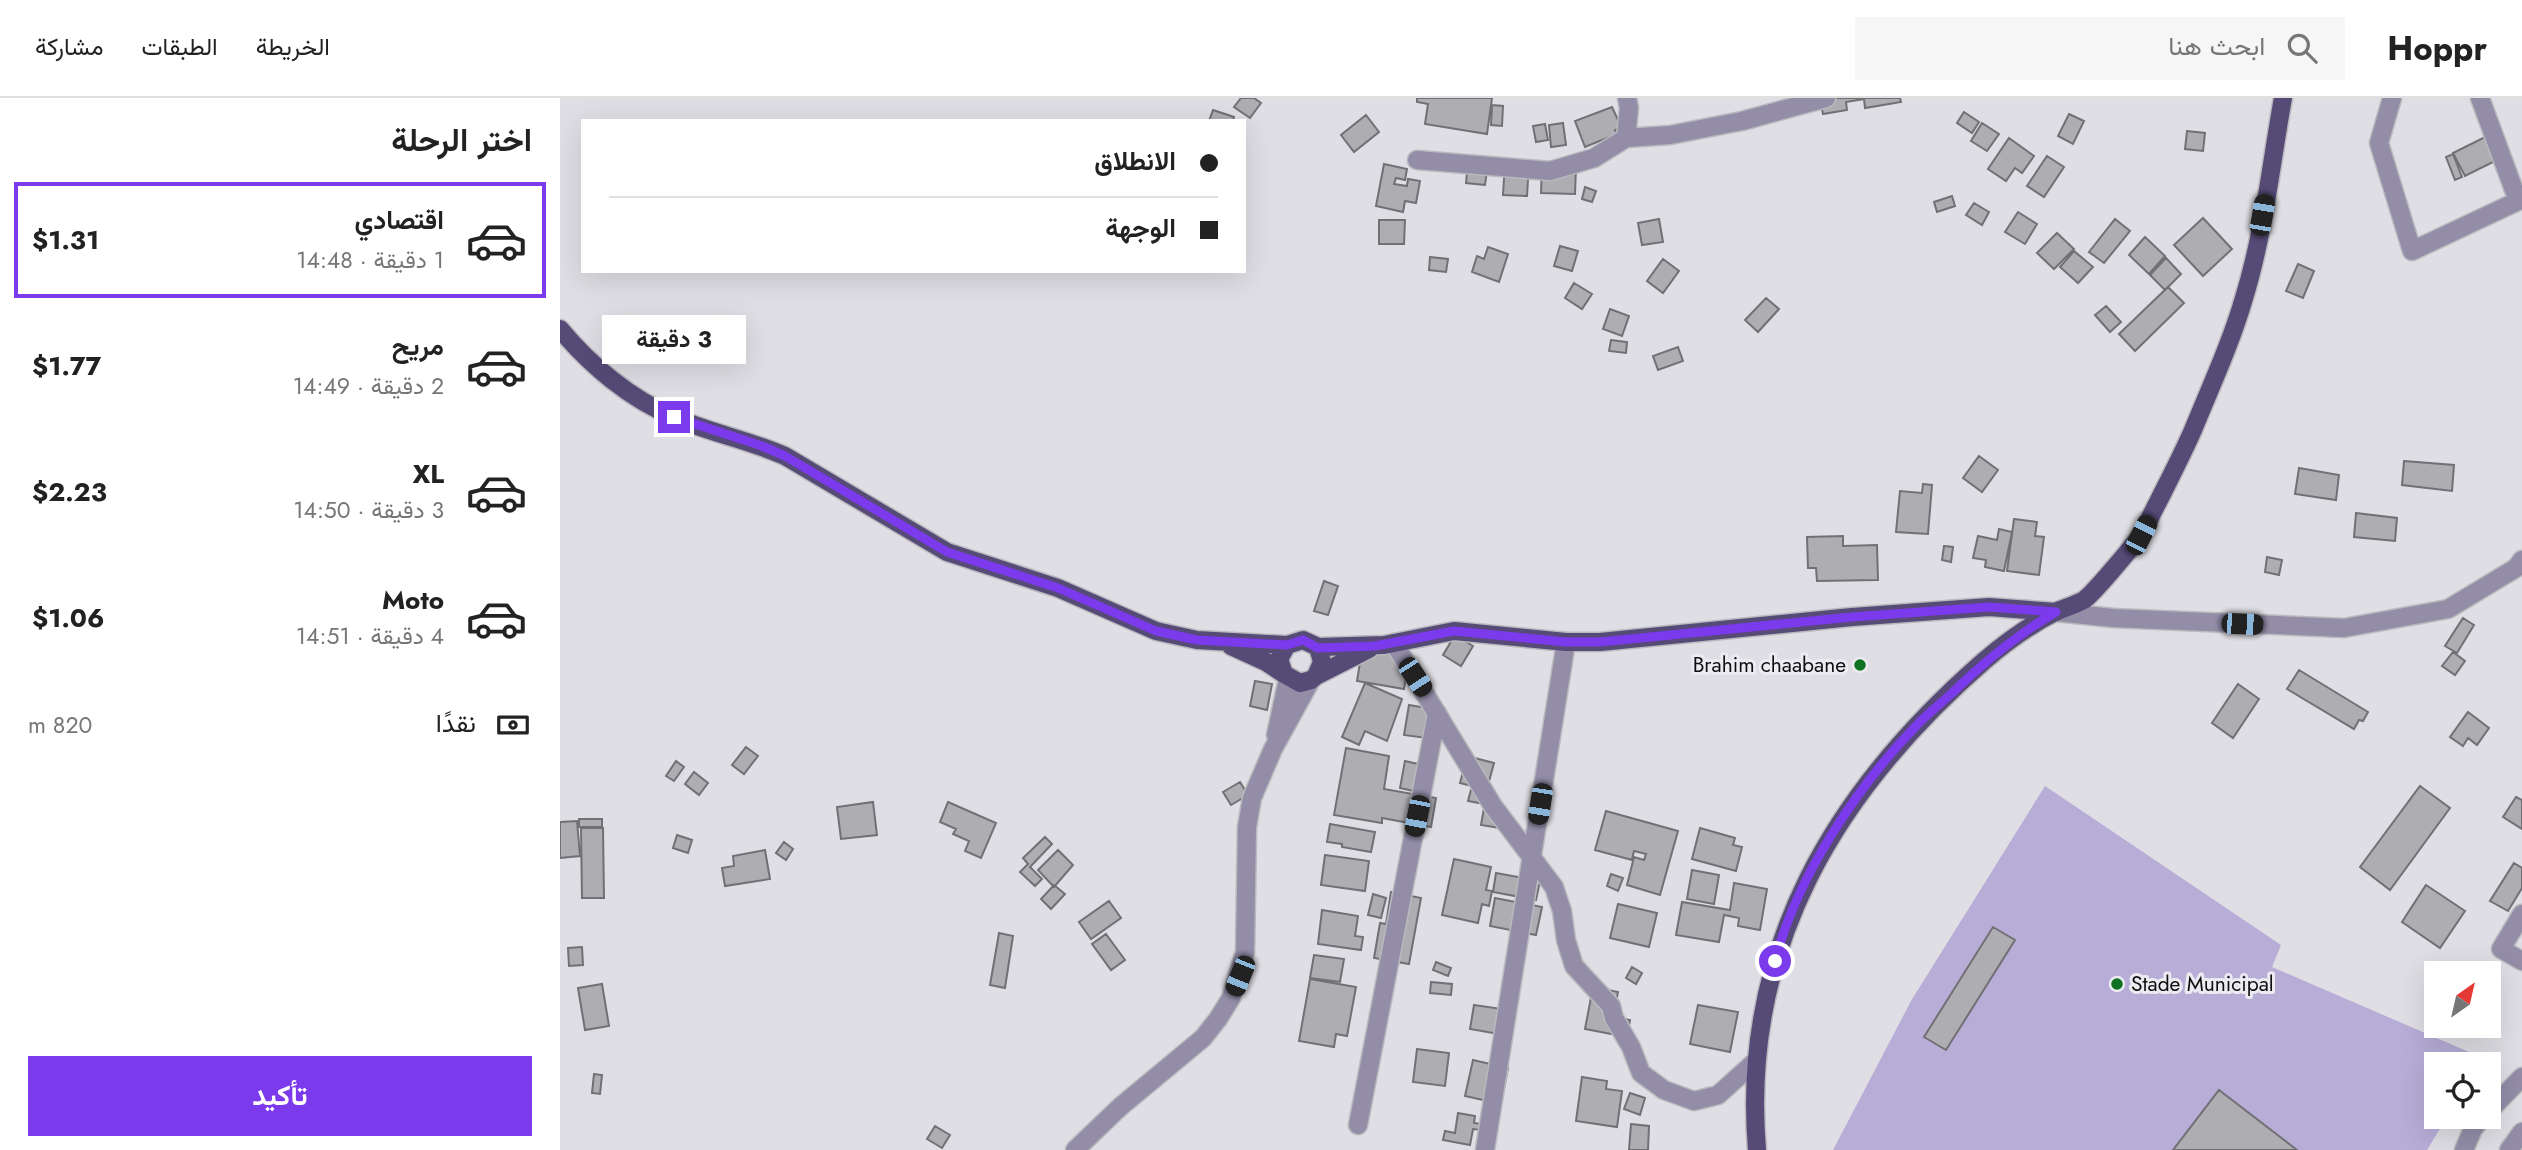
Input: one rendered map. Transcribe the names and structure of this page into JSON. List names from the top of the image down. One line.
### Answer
{"places":["Brahim chaabane","Stade Municipal"],"north":"top right","page":{"header":"Hoppr","search":"ابحث هنا","nav":["الخريطة","الطبقات","مشاركة"],"heading":"اختر الرحلة","banner":["الانطلاق","الوجهة"],"list":[{"name":"اقتصادي","note":"1 دقيقة · 14:48","value":"$1.31"},{"name":"مريح","note":"2 دقيقة · 14:49","value":"$1.77"},{"name":"XL","note":"3 دقيقة · 14:50","value":"$2.23"},{"name":"Moto","note":"4 دقيقة · 14:51","value":"$1.06"}],"bubble":"3 دقيقة","pay":["نقدًا","820 m"],"buttons":"تأكيد"}}
